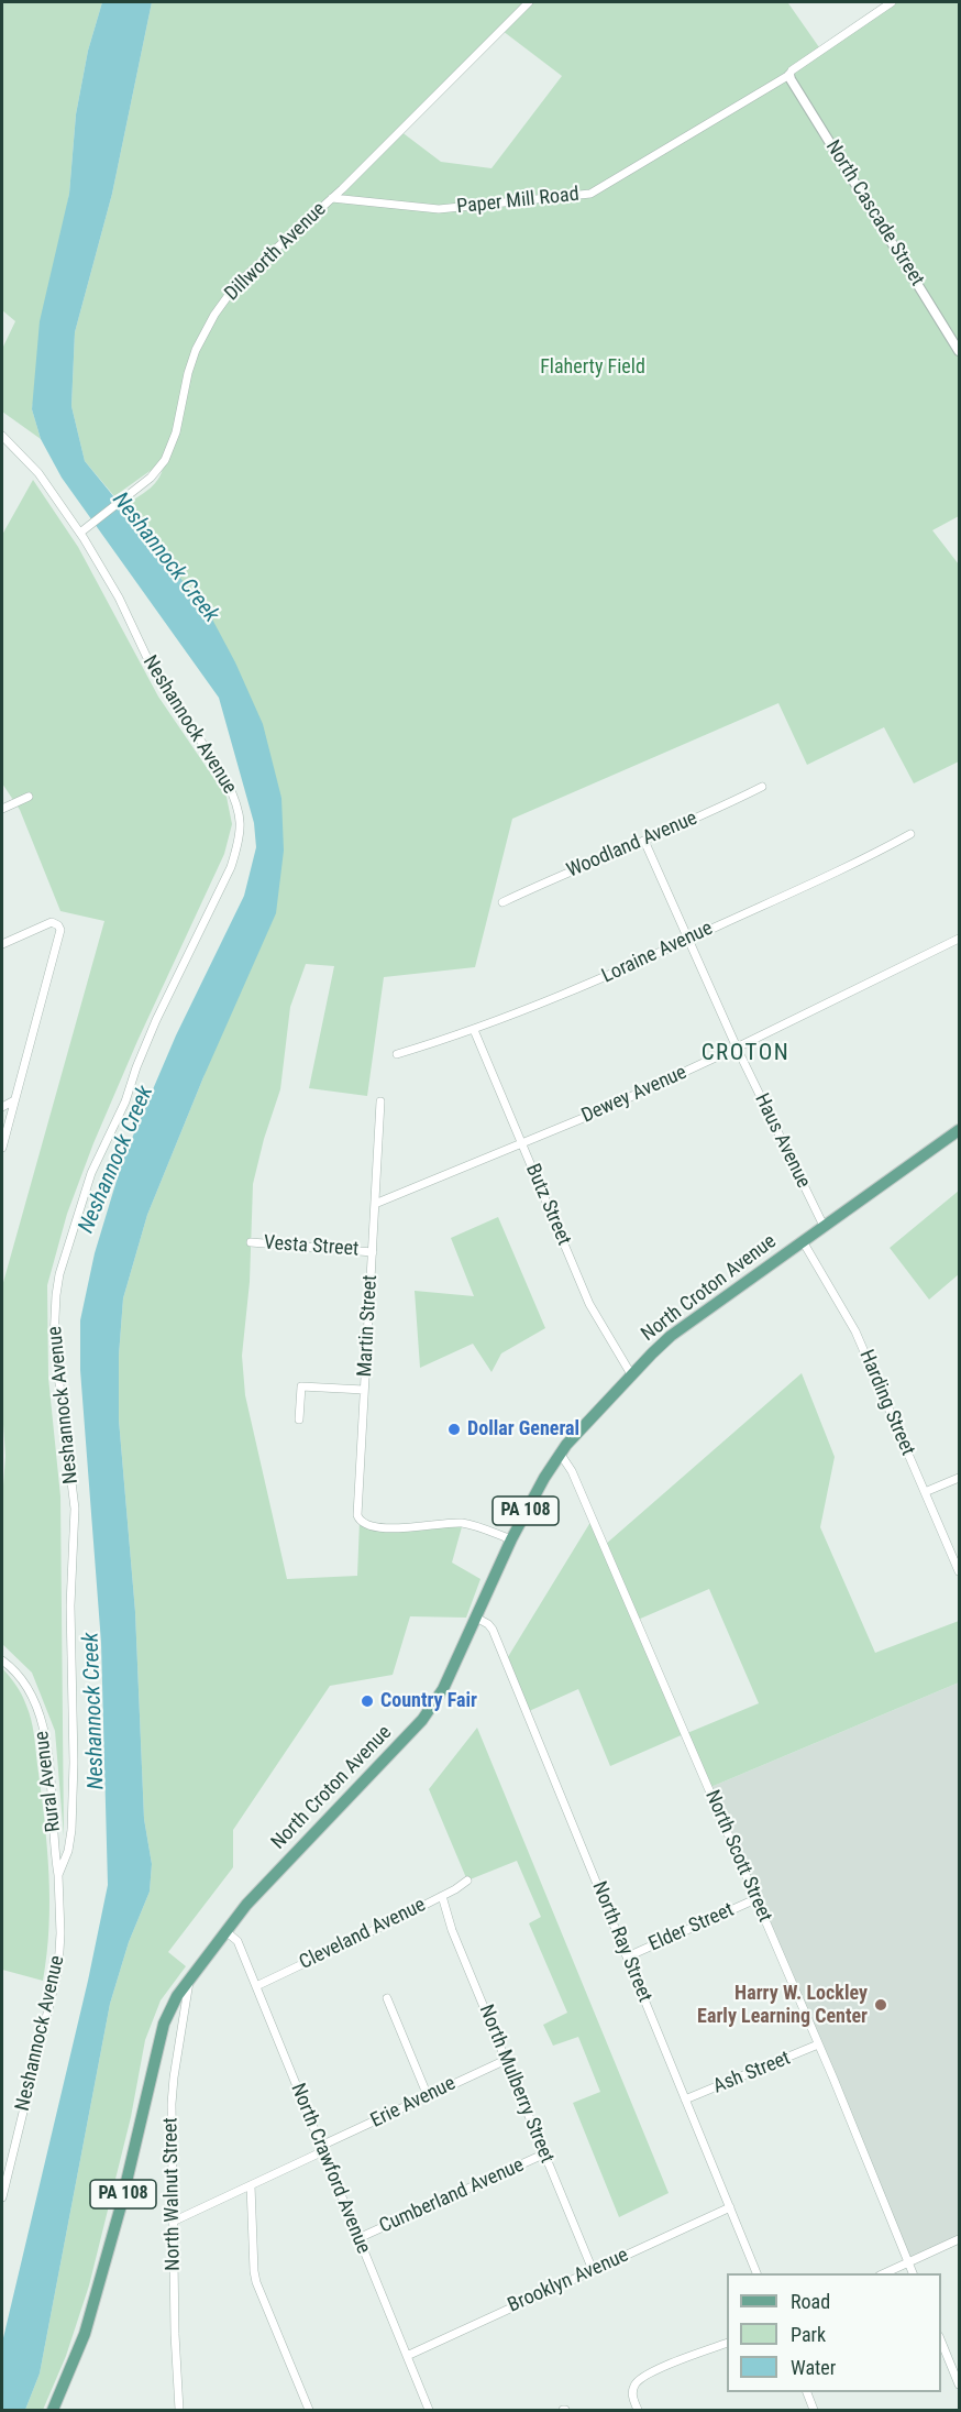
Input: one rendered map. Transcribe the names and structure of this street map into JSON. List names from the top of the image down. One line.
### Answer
{"streets":{"main road":["North Croton Avenue","PA 108"],"street":["Paper Mill Road","North Cascade Street","Dillworth Avenue","Neshannock Avenue","Woodland Avenue","Loraine Avenue","Dewey Avenue","Haus Avenue","Butz Street","Vesta Street","Martin Street","Harding Street","Rural Avenue","North Scott Street","Elder Street","Cleveland Avenue","North Ray Street","Ash Street","North Mulberry Street","Erie Avenue","North Crawford Avenue","North Walnut Street","Cumberland Avenue","Brooklyn Avenue"]},"crossings":[["Paper Mill Road","North Cascade Street"],["Paper Mill Road","Dillworth Avenue"],["Dillworth Avenue","Neshannock Avenue"],["Neshannock Avenue","Rural Avenue"],["Woodland Avenue","Haus Avenue"],["Loraine Avenue","Haus Avenue"],["Loraine Avenue","Butz Street"],["Dewey Avenue","Haus Avenue"],["Dewey Avenue","Butz Street"],["Dewey Avenue","Martin Street"],["Haus Avenue","North Croton Avenue"],["Butz Street","North Croton Avenue"],["Vesta Street","Martin Street"],["North Croton Avenue","Martin Street"],["North Croton Avenue","Harding Street"],["North Croton Avenue","North Scott Street"],["North Croton Avenue","North Ray Street"],["North Croton Avenue","North Crawford Avenue"],["North Croton Avenue","North Walnut Street"],["North Scott Street","Elder Street"],["North Scott Street","Ash Street"],["Elder Street","North Ray Street"],["Cleveland Avenue","North Mulberry Street"],["Cleveland Avenue","North Crawford Avenue"],["North Ray Street","Ash Street"],["North Ray Street","Brooklyn Avenue"],["North Mulberry Street","Erie Avenue"],["North Mulberry Street","Cumberland Avenue"],["North Mulberry Street","Brooklyn Avenue"],["Erie Avenue","North Crawford Avenue"],["Erie Avenue","North Walnut Street"],["North Crawford Avenue","Cumberland Avenue"],["North Crawford Avenue","Brooklyn Avenue"]],"districts":["CROTON"],"water":["Neshannock Creek"],"parks":["Flaherty Field"],"places":["Dollar General","Country Fair","Harry W. Lockley Early Learning Center"],"legend":["Road","Park","Water"]}
